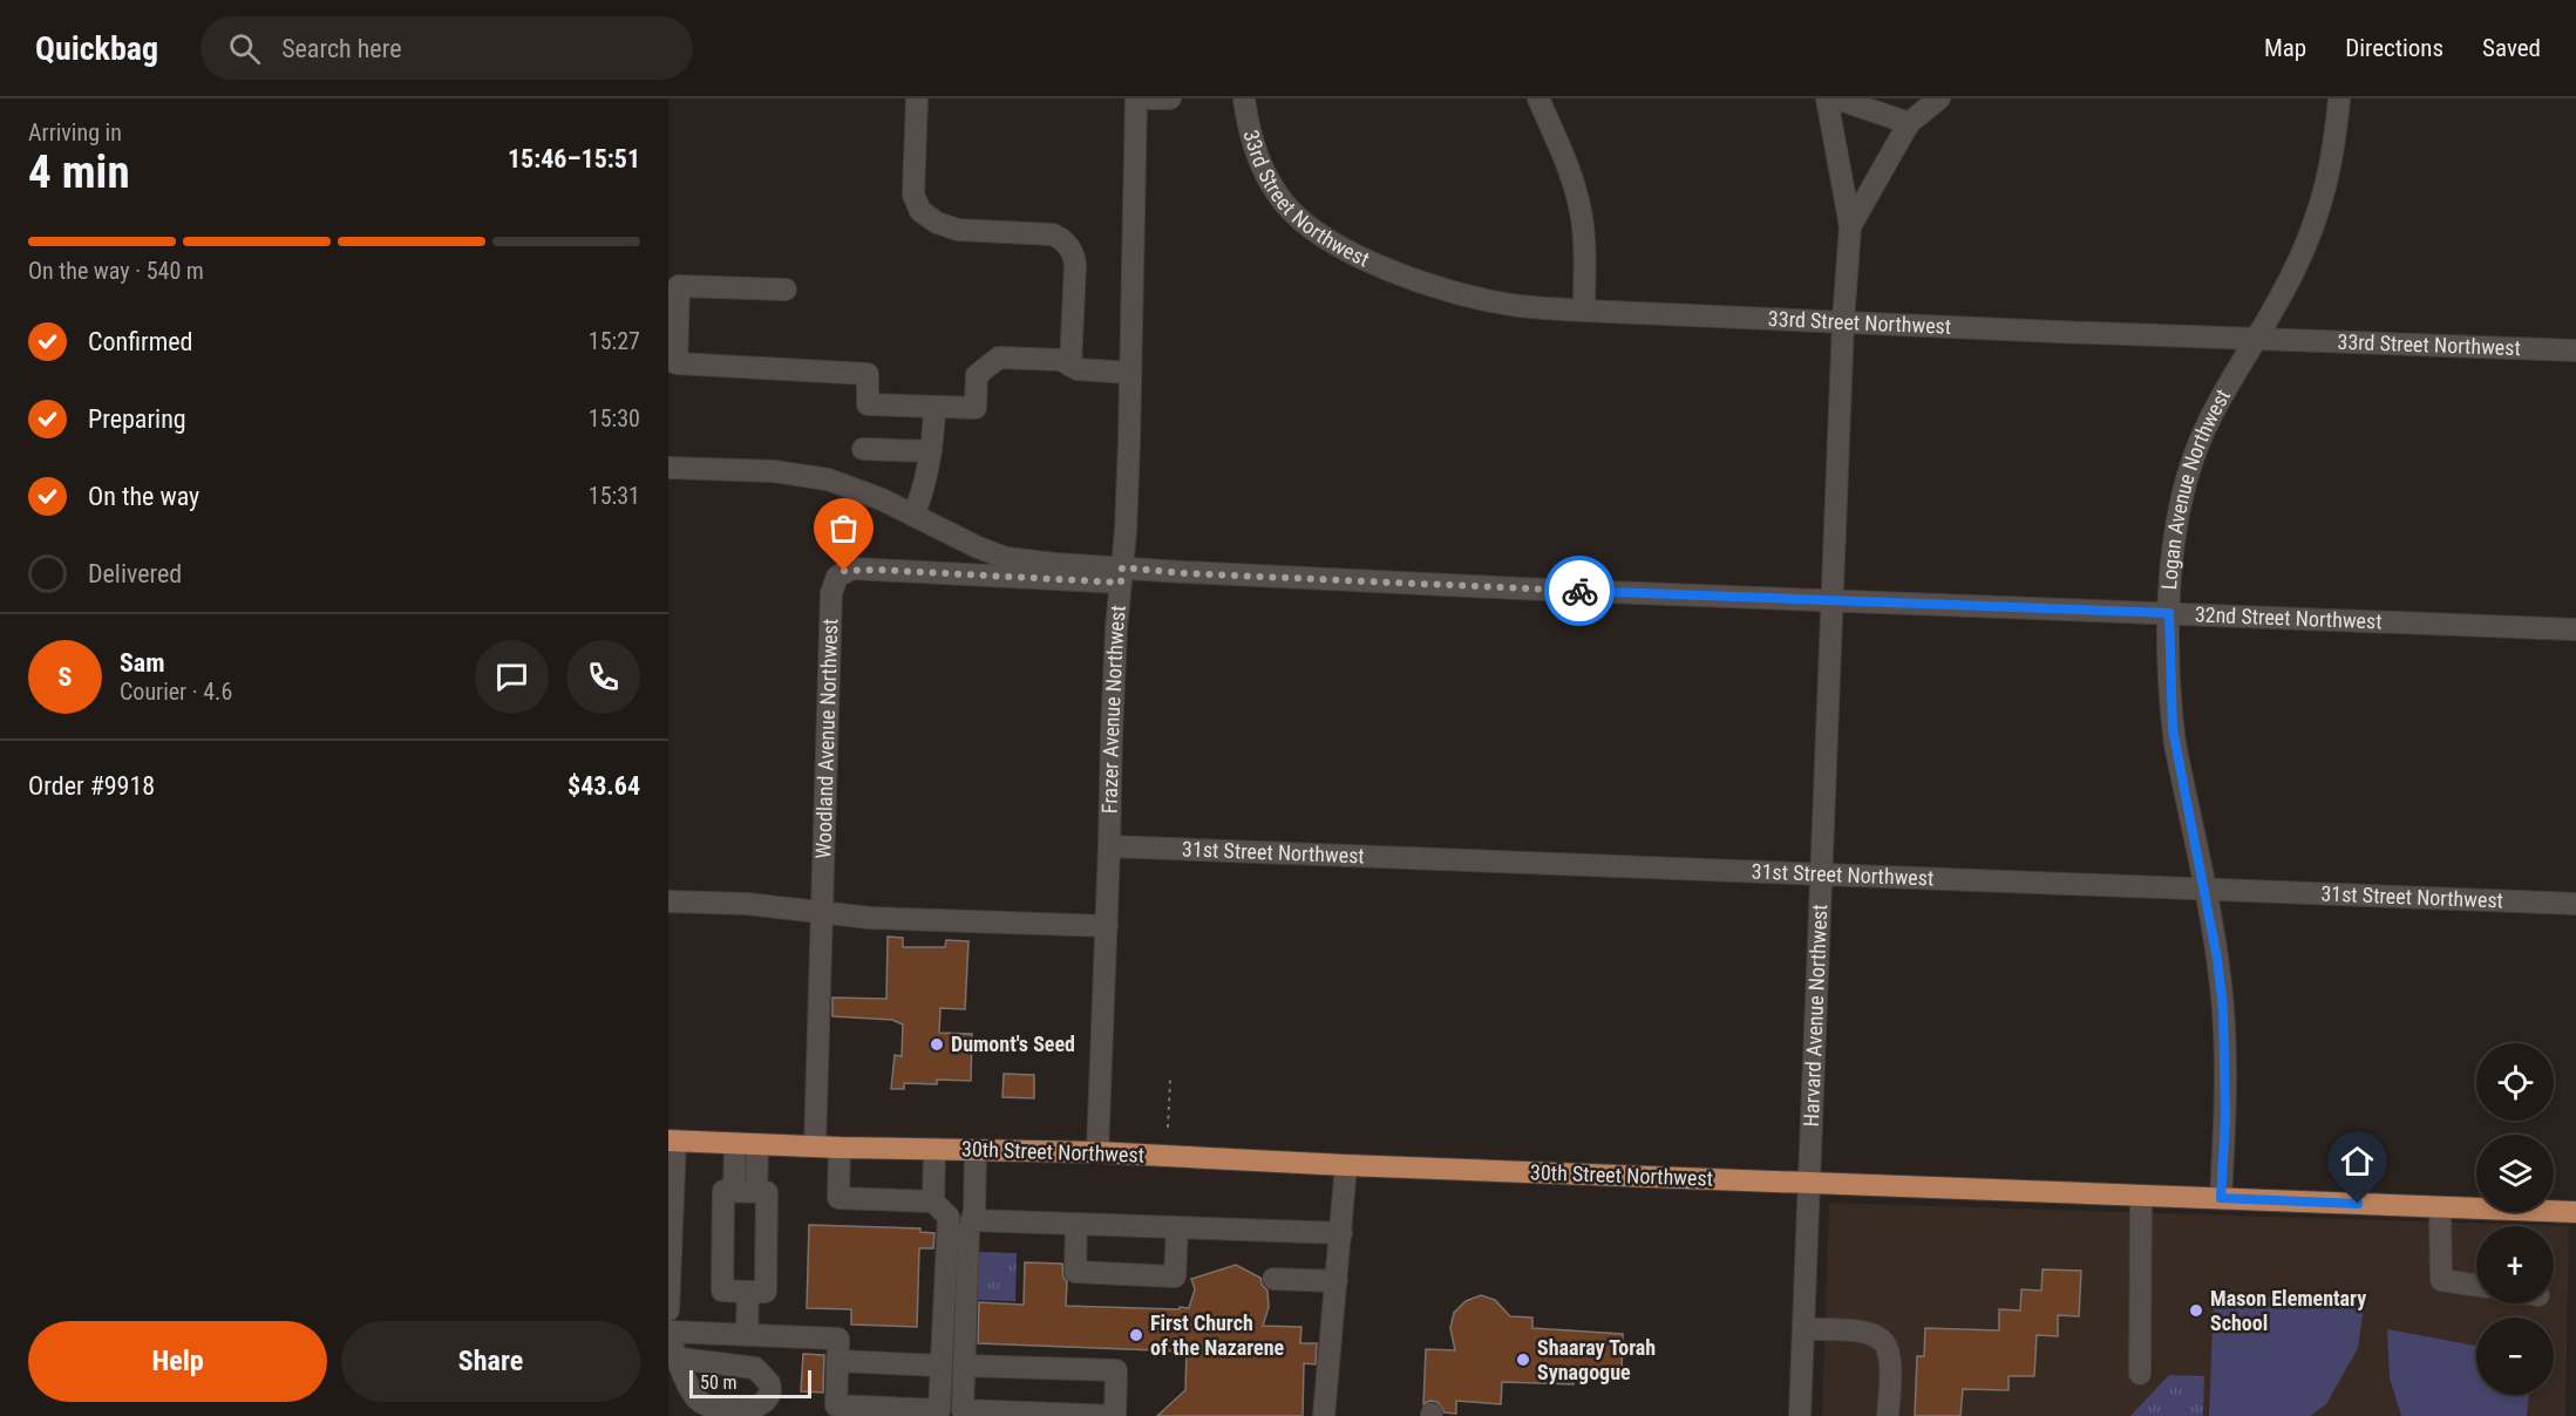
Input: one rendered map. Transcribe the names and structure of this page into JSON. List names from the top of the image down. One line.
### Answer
{"streets":{"main road":["30th Street Northwest"],"street":["33rd Street Northwest","Logan Avenue Northwest","32nd Street Northwest","Frazer Avenue Northwest","Woodland Avenue Northwest","31st Street Northwest","Harvard Avenue Northwest"]},"crossings":[["33rd Street Northwest","Logan Avenue Northwest"],["33rd Street Northwest","Harvard Avenue Northwest"],["Logan Avenue Northwest","32nd Street Northwest"],["Logan Avenue Northwest","31st Street Northwest"],["Logan Avenue Northwest","30th Street Northwest"],["32nd Street Northwest","Frazer Avenue Northwest"],["32nd Street Northwest","Woodland Avenue Northwest"],["32nd Street Northwest","Harvard Avenue Northwest"],["Frazer Avenue Northwest","Woodland Avenue Northwest"],["Frazer Avenue Northwest","31st Street Northwest"],["Frazer Avenue Northwest","30th Street Northwest"],["Woodland Avenue Northwest","30th Street Northwest"],["31st Street Northwest","Harvard Avenue Northwest"],["Harvard Avenue Northwest","30th Street Northwest"]],"places":["Dumont's Seed","Mason Elementary School","First Church of the Nazarene","Shaaray Torah Synagogue"],"scale_bar":"50 m","page":{"header":"Quickbag","search":"Search here","nav":["Map","Directions","Saved"],"heading":["4 min","Arriving in","15:46–15:51"],"panel":["Sam","Courier · 4.6","Order #9918","$43.64"],"bar":"On the way · 540 m","list":[["Confirmed","15:27"],["Preparing","15:30"],["On the way","15:31"],"Delivered"],"round":"S","map_buttons":["+","−"],"buttons":["Help","Share"],"scale":"50 m"}}
